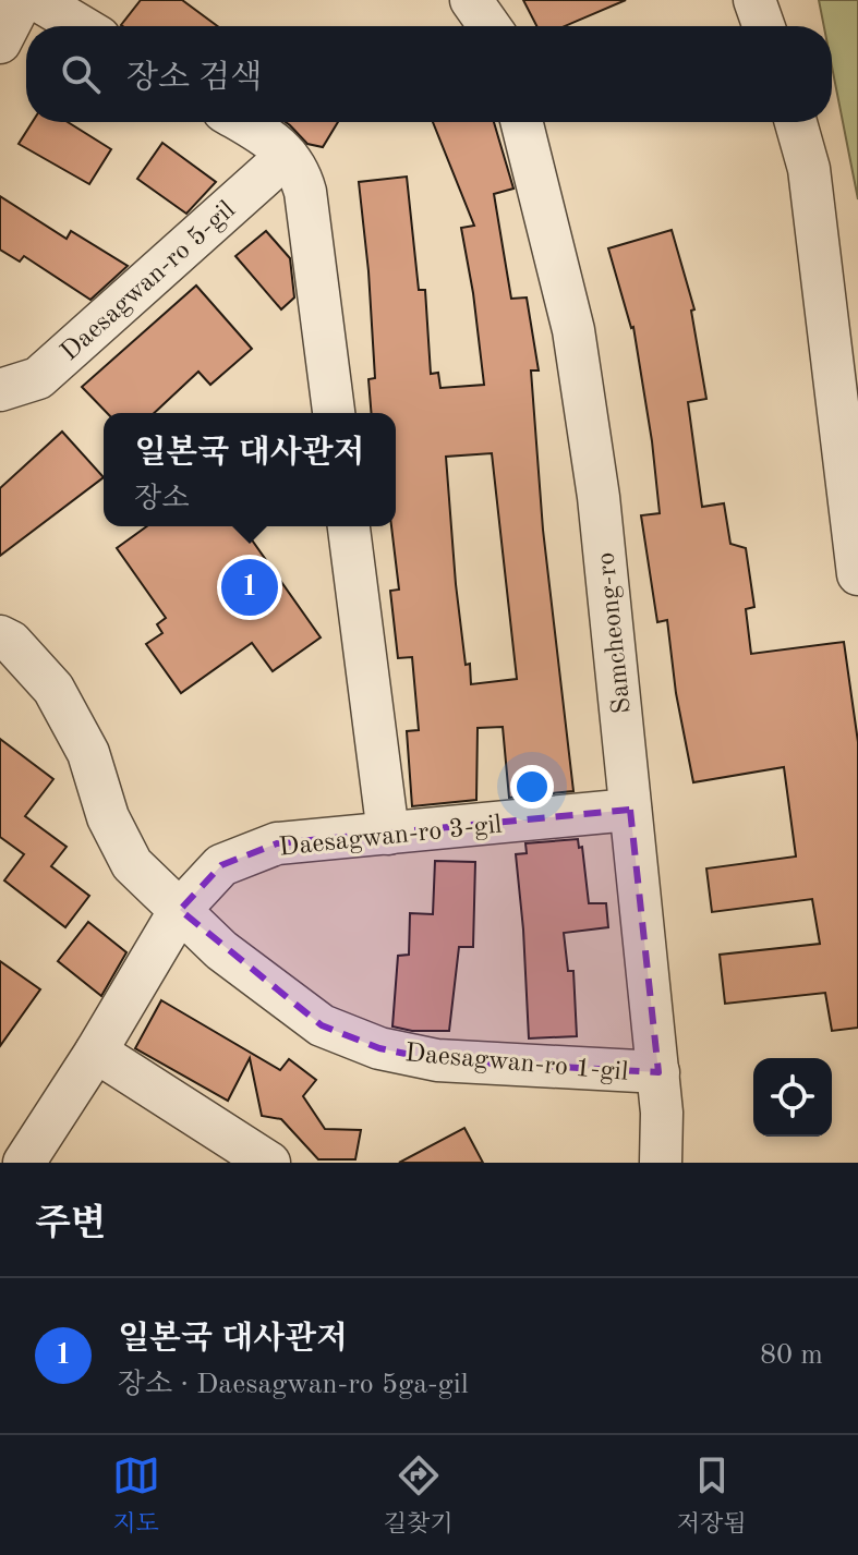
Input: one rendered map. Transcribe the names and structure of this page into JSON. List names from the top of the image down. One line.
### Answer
{"streets":{"street":["Daesagwan-ro 5-gil","Samcheong-ro","Daesagwan-ro 3-gil","Daesagwan-ro 1-gil"]},"crossings":[["Samcheong-ro","Daesagwan-ro 3-gil"],["Samcheong-ro","Daesagwan-ro 1-gil"],["Daesagwan-ro 3-gil","Daesagwan-ro 1-gil"]],"page":{"search":"장소 검색","popup":["일본국 대사관저","장소"],"pins":"1","heading":"주변","list":[{"mark":"1","name":"일본국 대사관저","note":"장소 · Daesagwan-ro 5ga-gil","value":"80 m"}],"nav":["지도","길찾기","저장됨"]}}
